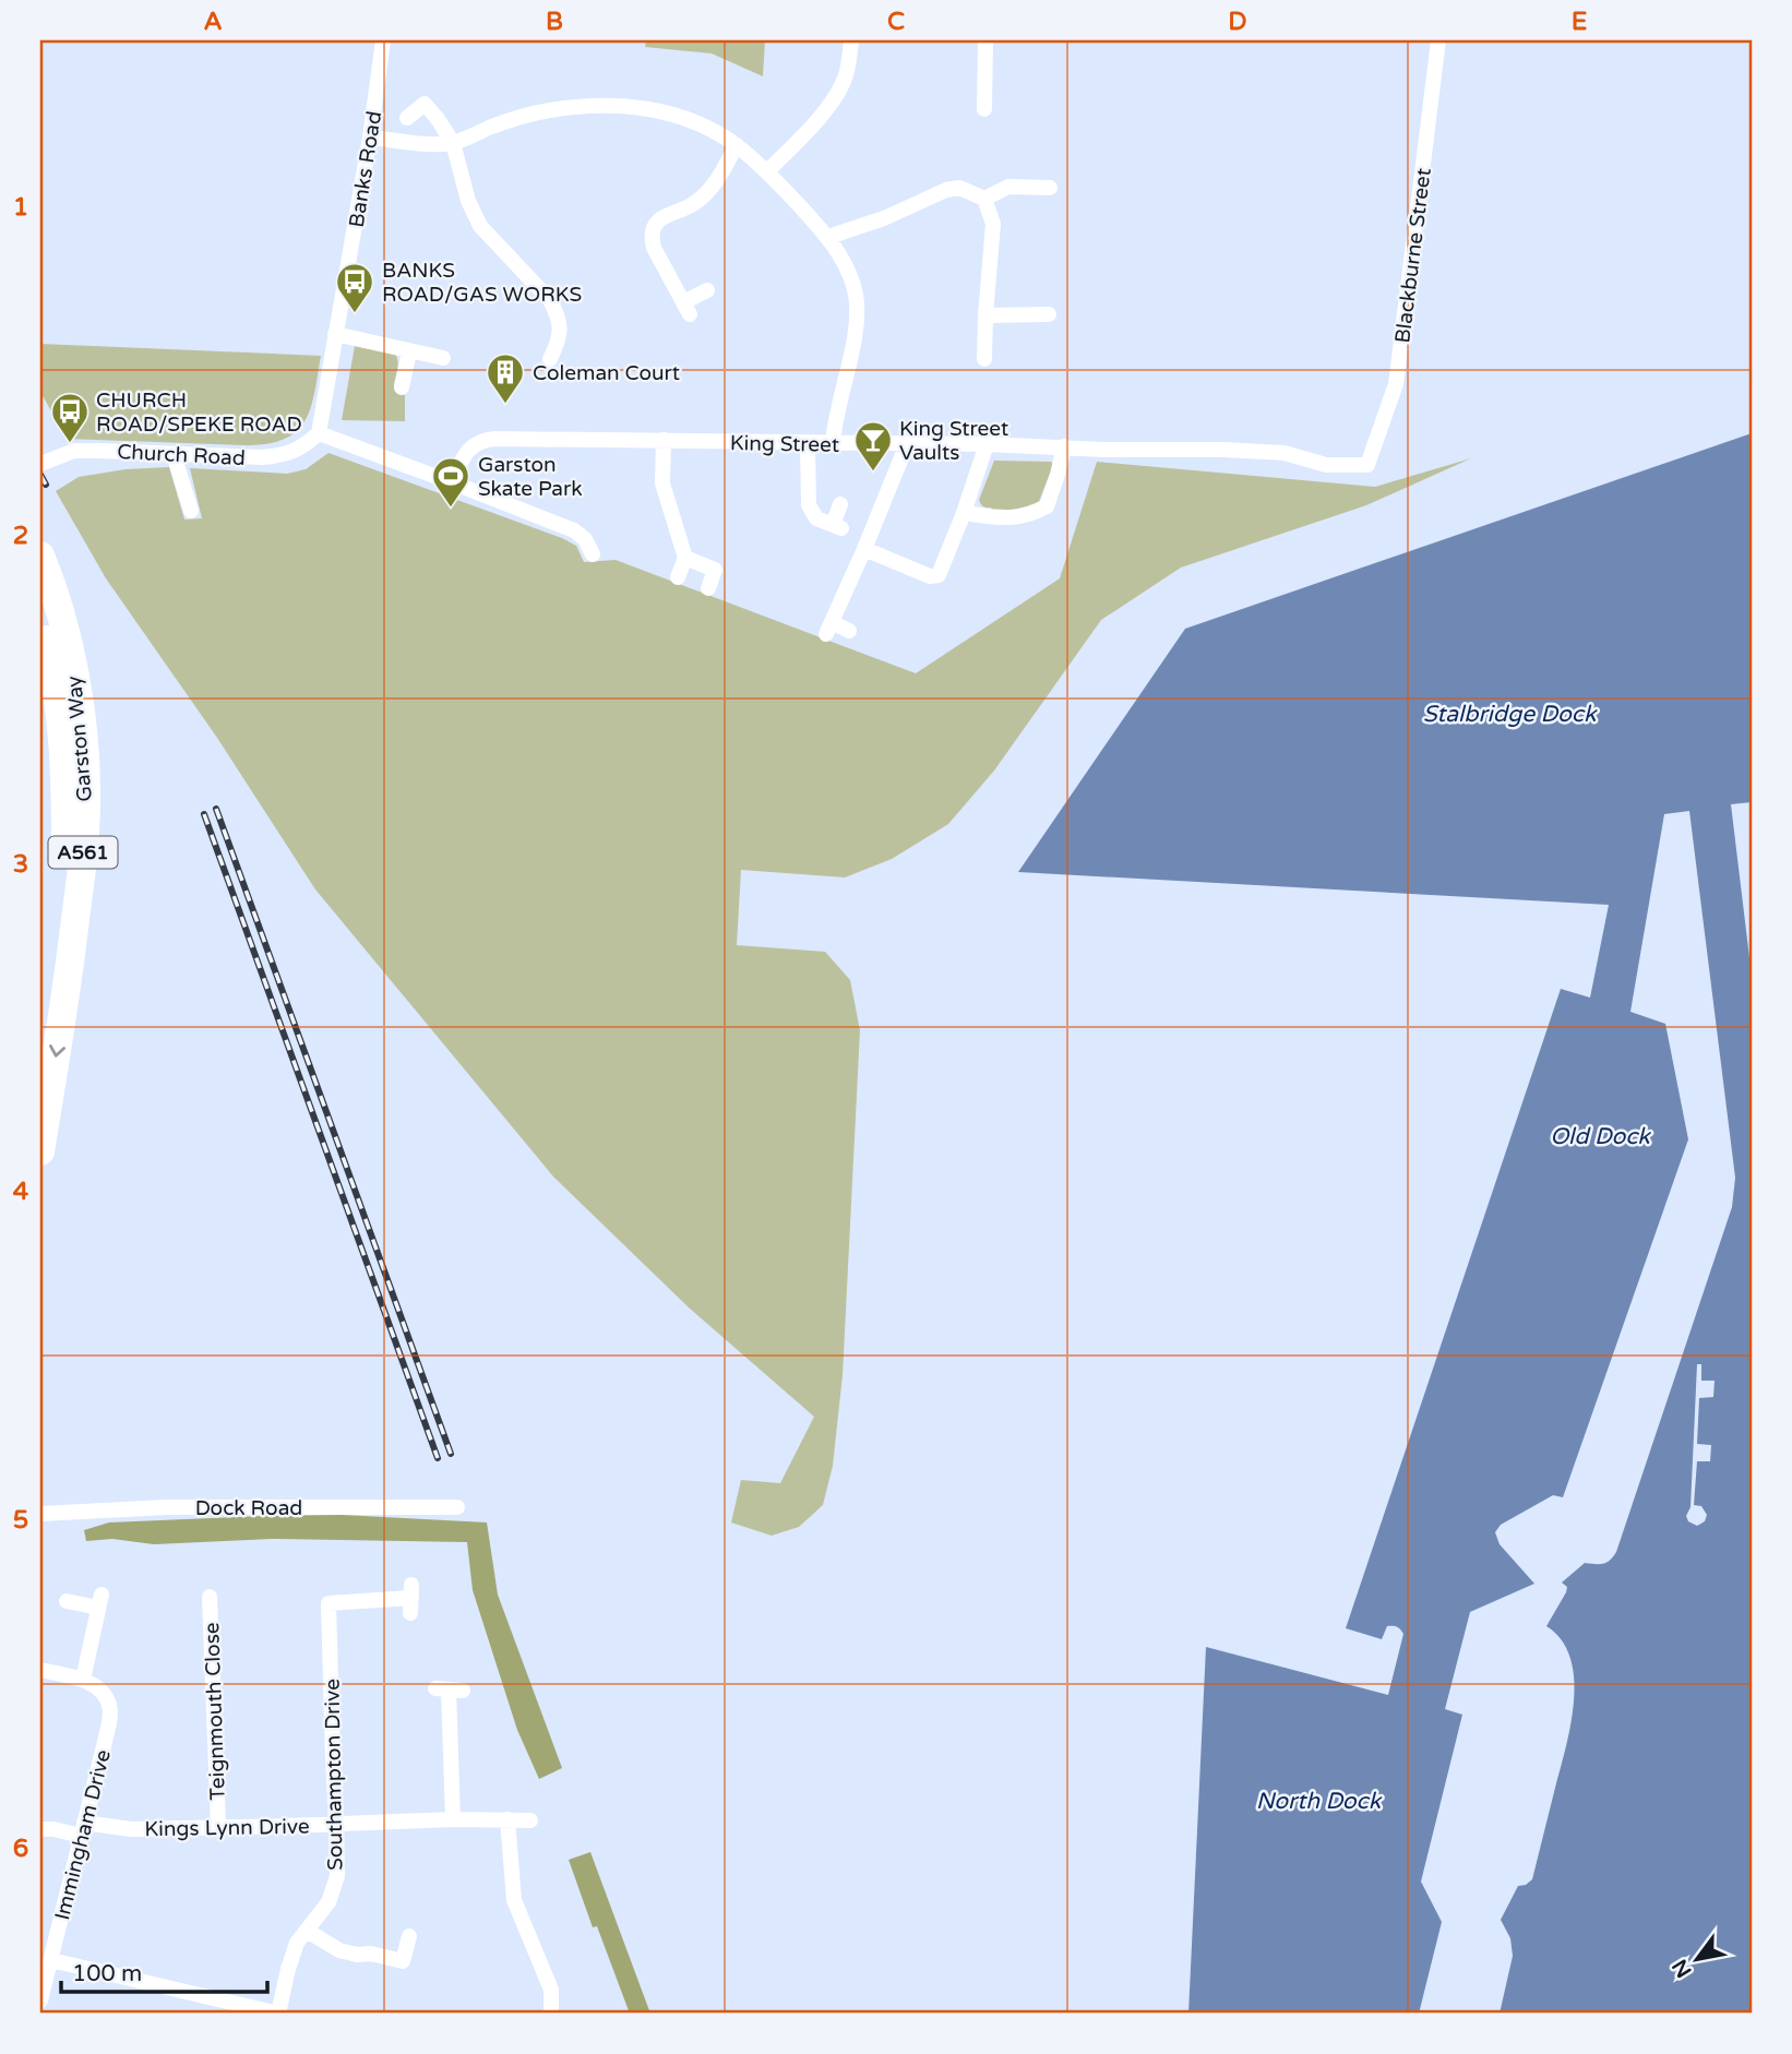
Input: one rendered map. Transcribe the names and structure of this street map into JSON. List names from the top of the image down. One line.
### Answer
{"streets":{"highway":["Garston Way","A561"],"street":["Banks Road","Blackburne Street","King Street","Church Road","Dock Road","Teignmouth Close","Southampton Drive","Kings Lynn Drive","Immingham Drive"]},"crossings":[["Banks Road","Church Road"],["Blackburne Street","King Street"],["Teignmouth Close","Kings Lynn Drive"],["Southampton Drive","Kings Lynn Drive"],["Kings Lynn Drive","Immingham Drive"]],"water":["Stalbridge Dock","Old Dock","North Dock"],"places":{"bus stop":["BANKS ROAD/GAS WORKS","CHURCH ROAD/SPEKE ROAD"],"building":["Coleman Court"],"bar":["King Street Vaults"],"sports":["Garston Skate Park"]},"scale_bar":"100 m","north":"bottom left","grid":{"columns":["A","B","C","D","E"],"rows":["1","2","3","4","5","6"]}}
